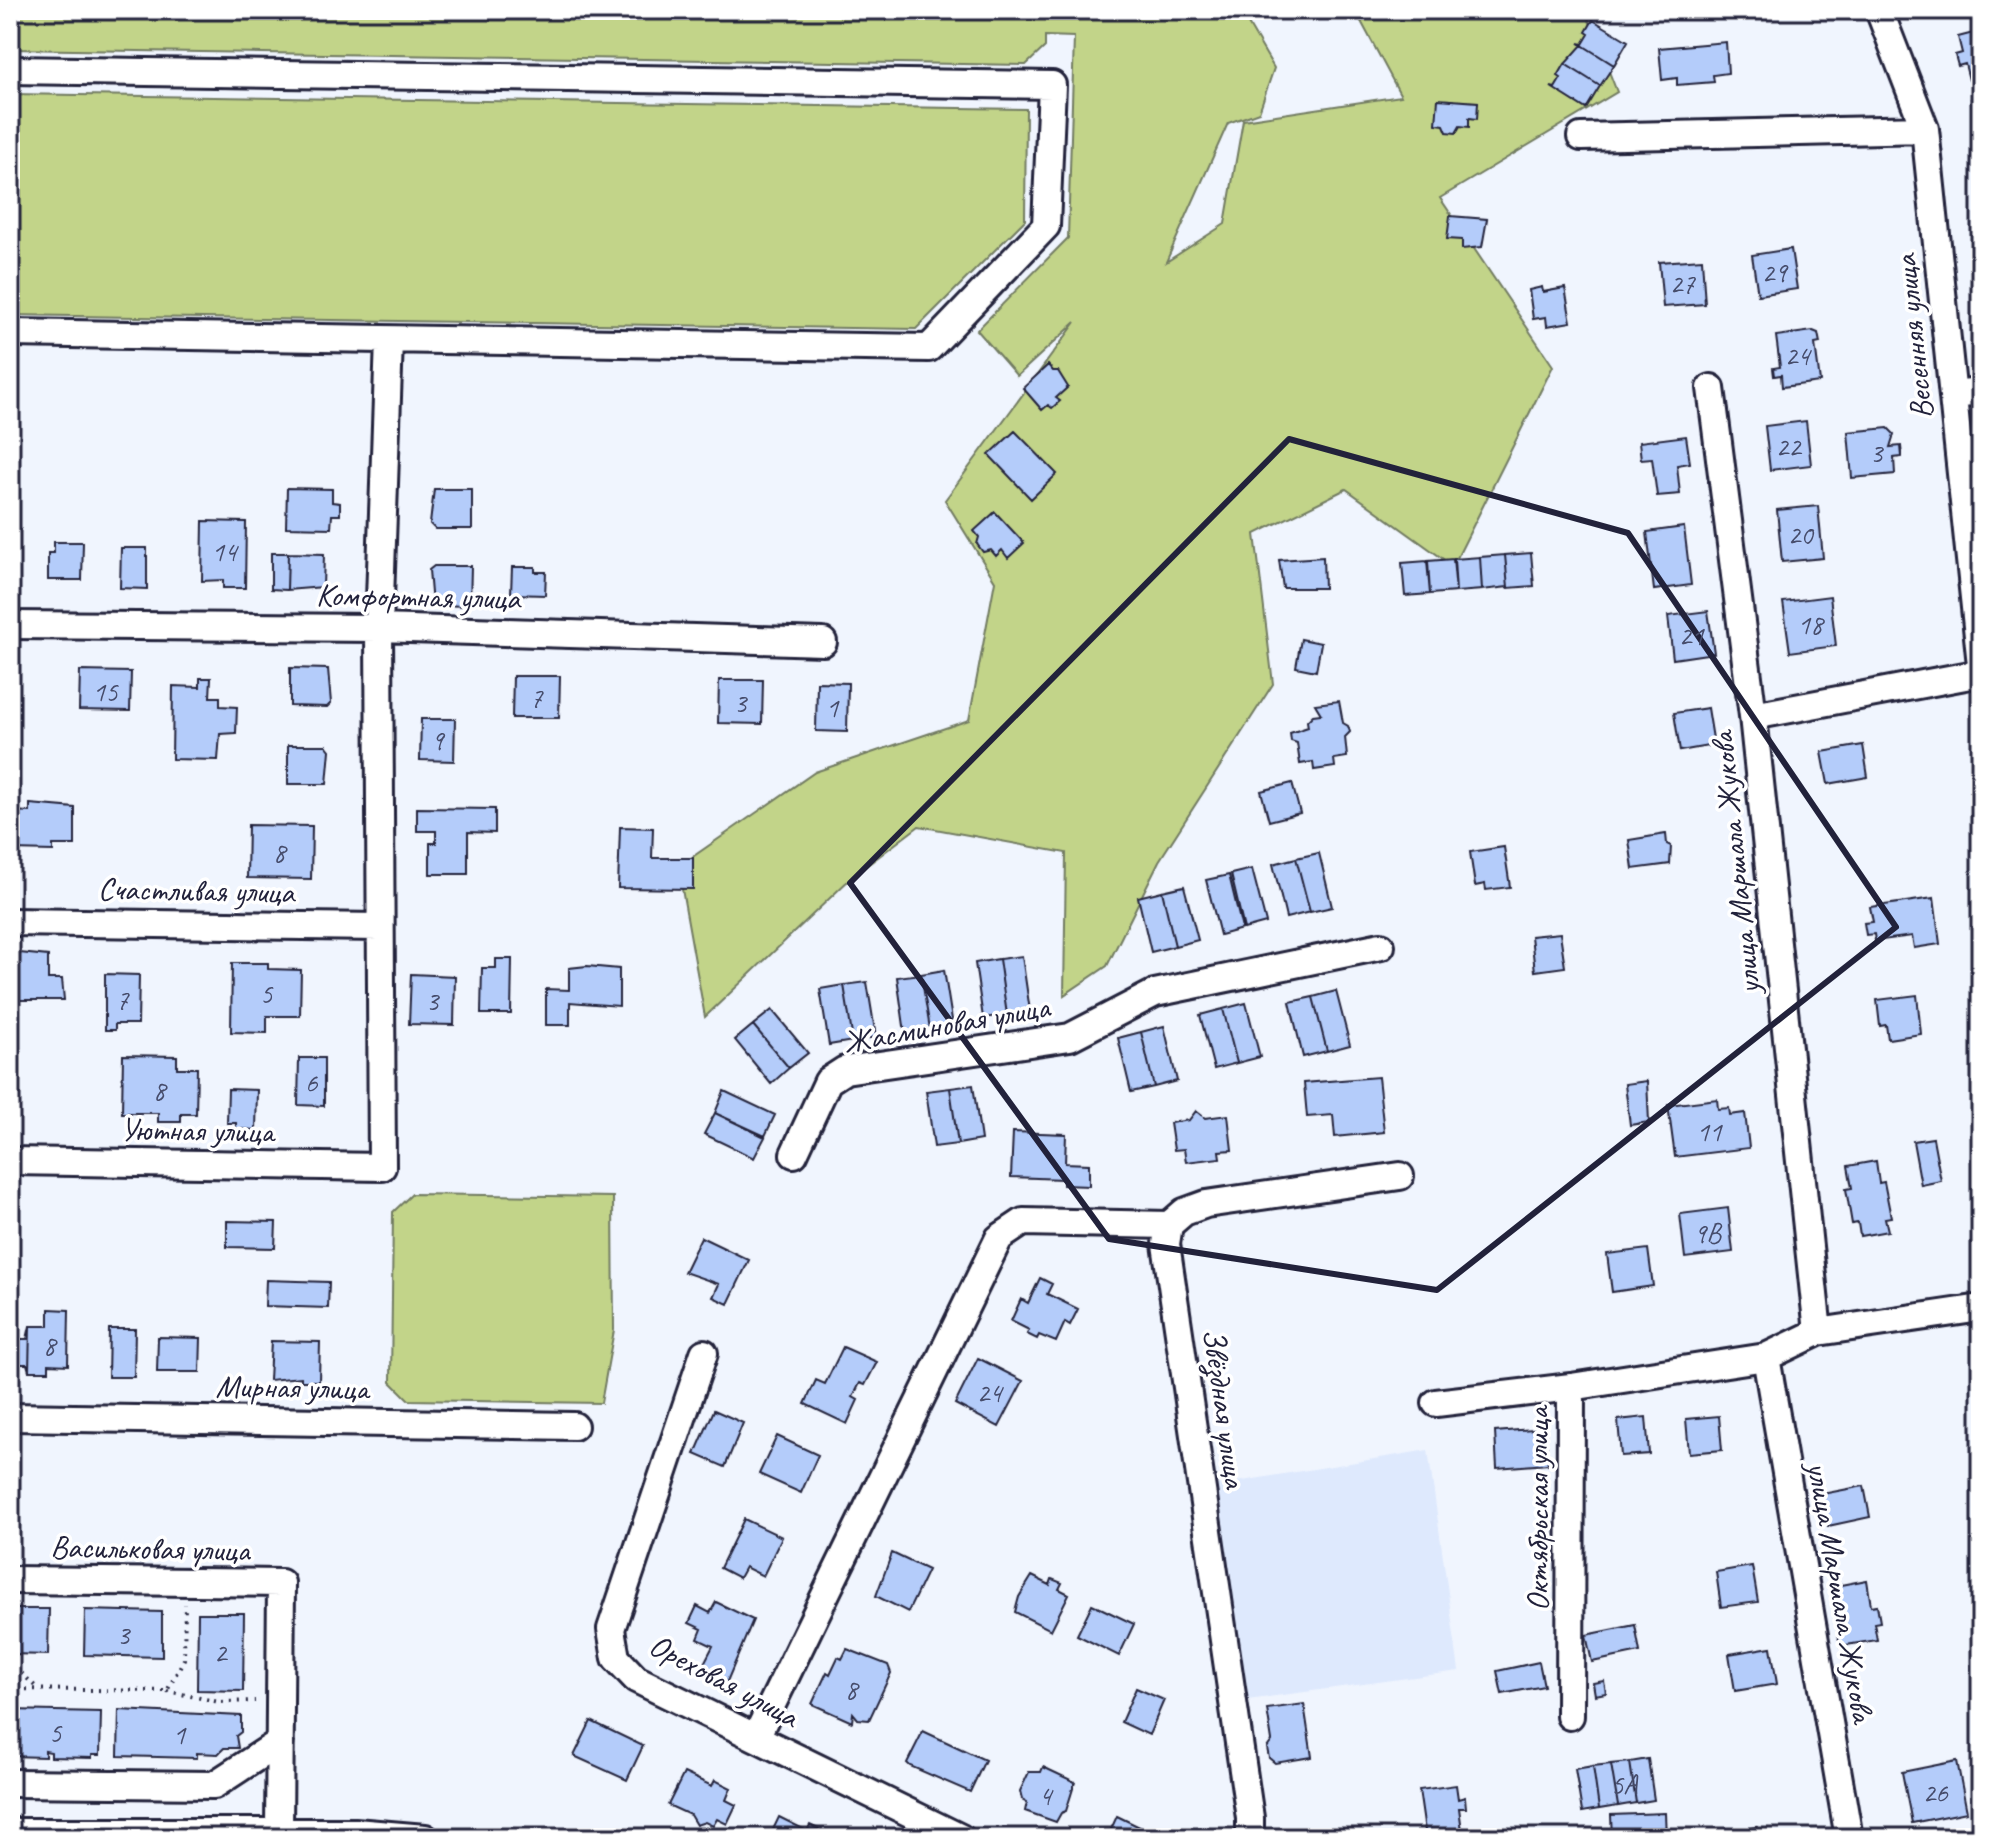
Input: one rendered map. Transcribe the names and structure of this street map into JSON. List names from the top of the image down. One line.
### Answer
{"streets":{"street":["Весенняя улица","Комфортная улица","улица Маршала Жукова","Счастливая улица","Жасминовая улица","Уютная улица","Мирная улица","Звёздная улица","Октябрьская улица","Васильковая улица","Ореховая улица"]},"crossings":[["улица Маршала Жукова","Октябрьская улица"],["Счастливая улица","Уютная улица"]],"house_numbers":["29","27","24","22","3","20","14","18","21","15","7","3","1","9","8","5","7","3","6","8","11","9В","8","24","3","2","8","5","1","5А","26","4"]}
